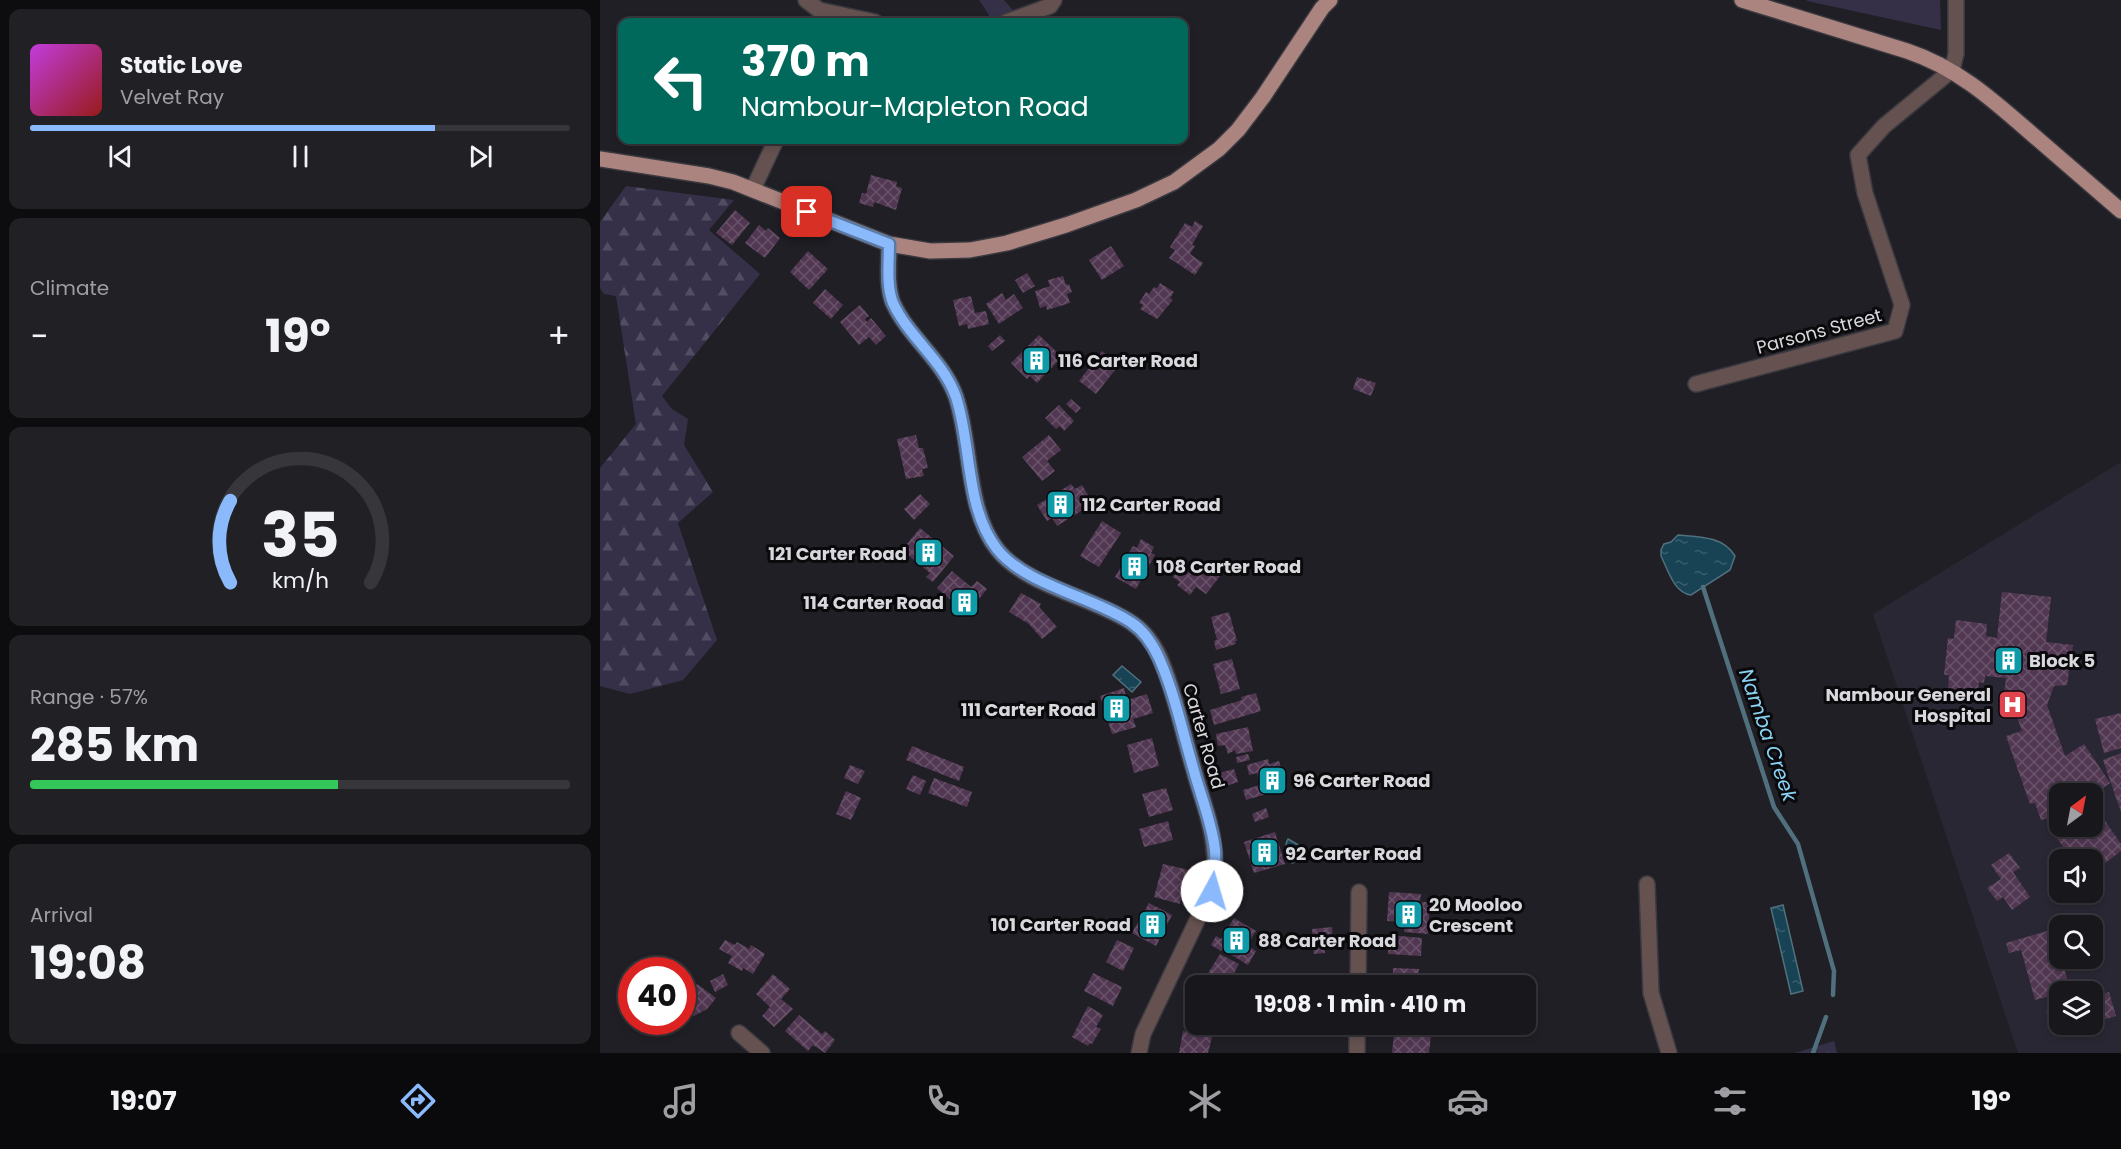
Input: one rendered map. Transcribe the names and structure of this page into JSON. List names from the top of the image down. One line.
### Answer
{"streets":{"street":["Parsons Street","Carter Road"]},"water":["Namba Creek"],"places":{"building":["116 Carter Road","112 Carter Road","121 Carter Road","108 Carter Road","114 Carter Road","Block 5","111 Carter Road","96 Carter Road","92 Carter Road","20 Mooloo Crescent","101 Carter Road","88 Carter Road"],"hospital":["Nambour General Hospital"]},"north":"top right","page":{"turn":["370 m","Nambour-Mapleton Road"],"song":["Static Love","Velvet Ray"],"tile":["Climate",["Range · 57%","285 km"],["Arrival","19:08"]],"heat":["−","19°","+"],"limit":"40","trip":"19:08 · 1 min · 410 m","tabs":["19:07","19°"],"gauge":["35","km/h"]}}
